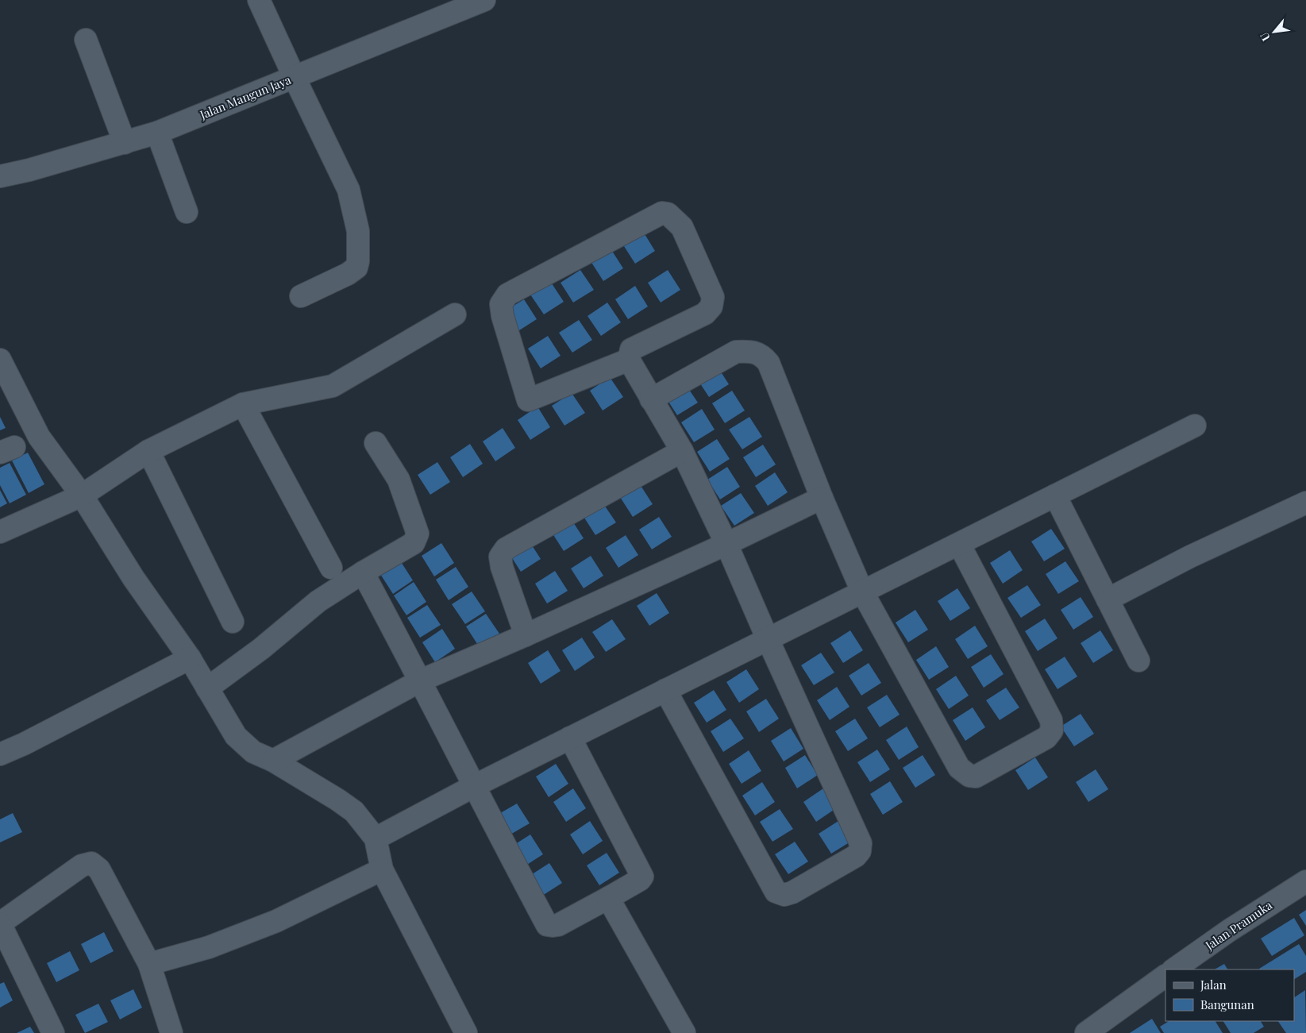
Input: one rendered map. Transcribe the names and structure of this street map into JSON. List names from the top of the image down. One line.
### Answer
{"streets":{"street":["Jalan Mangun Jaya","Jalan Pramuka"]},"legend":["Jalan","Bangunan"],"north":"bottom left"}
